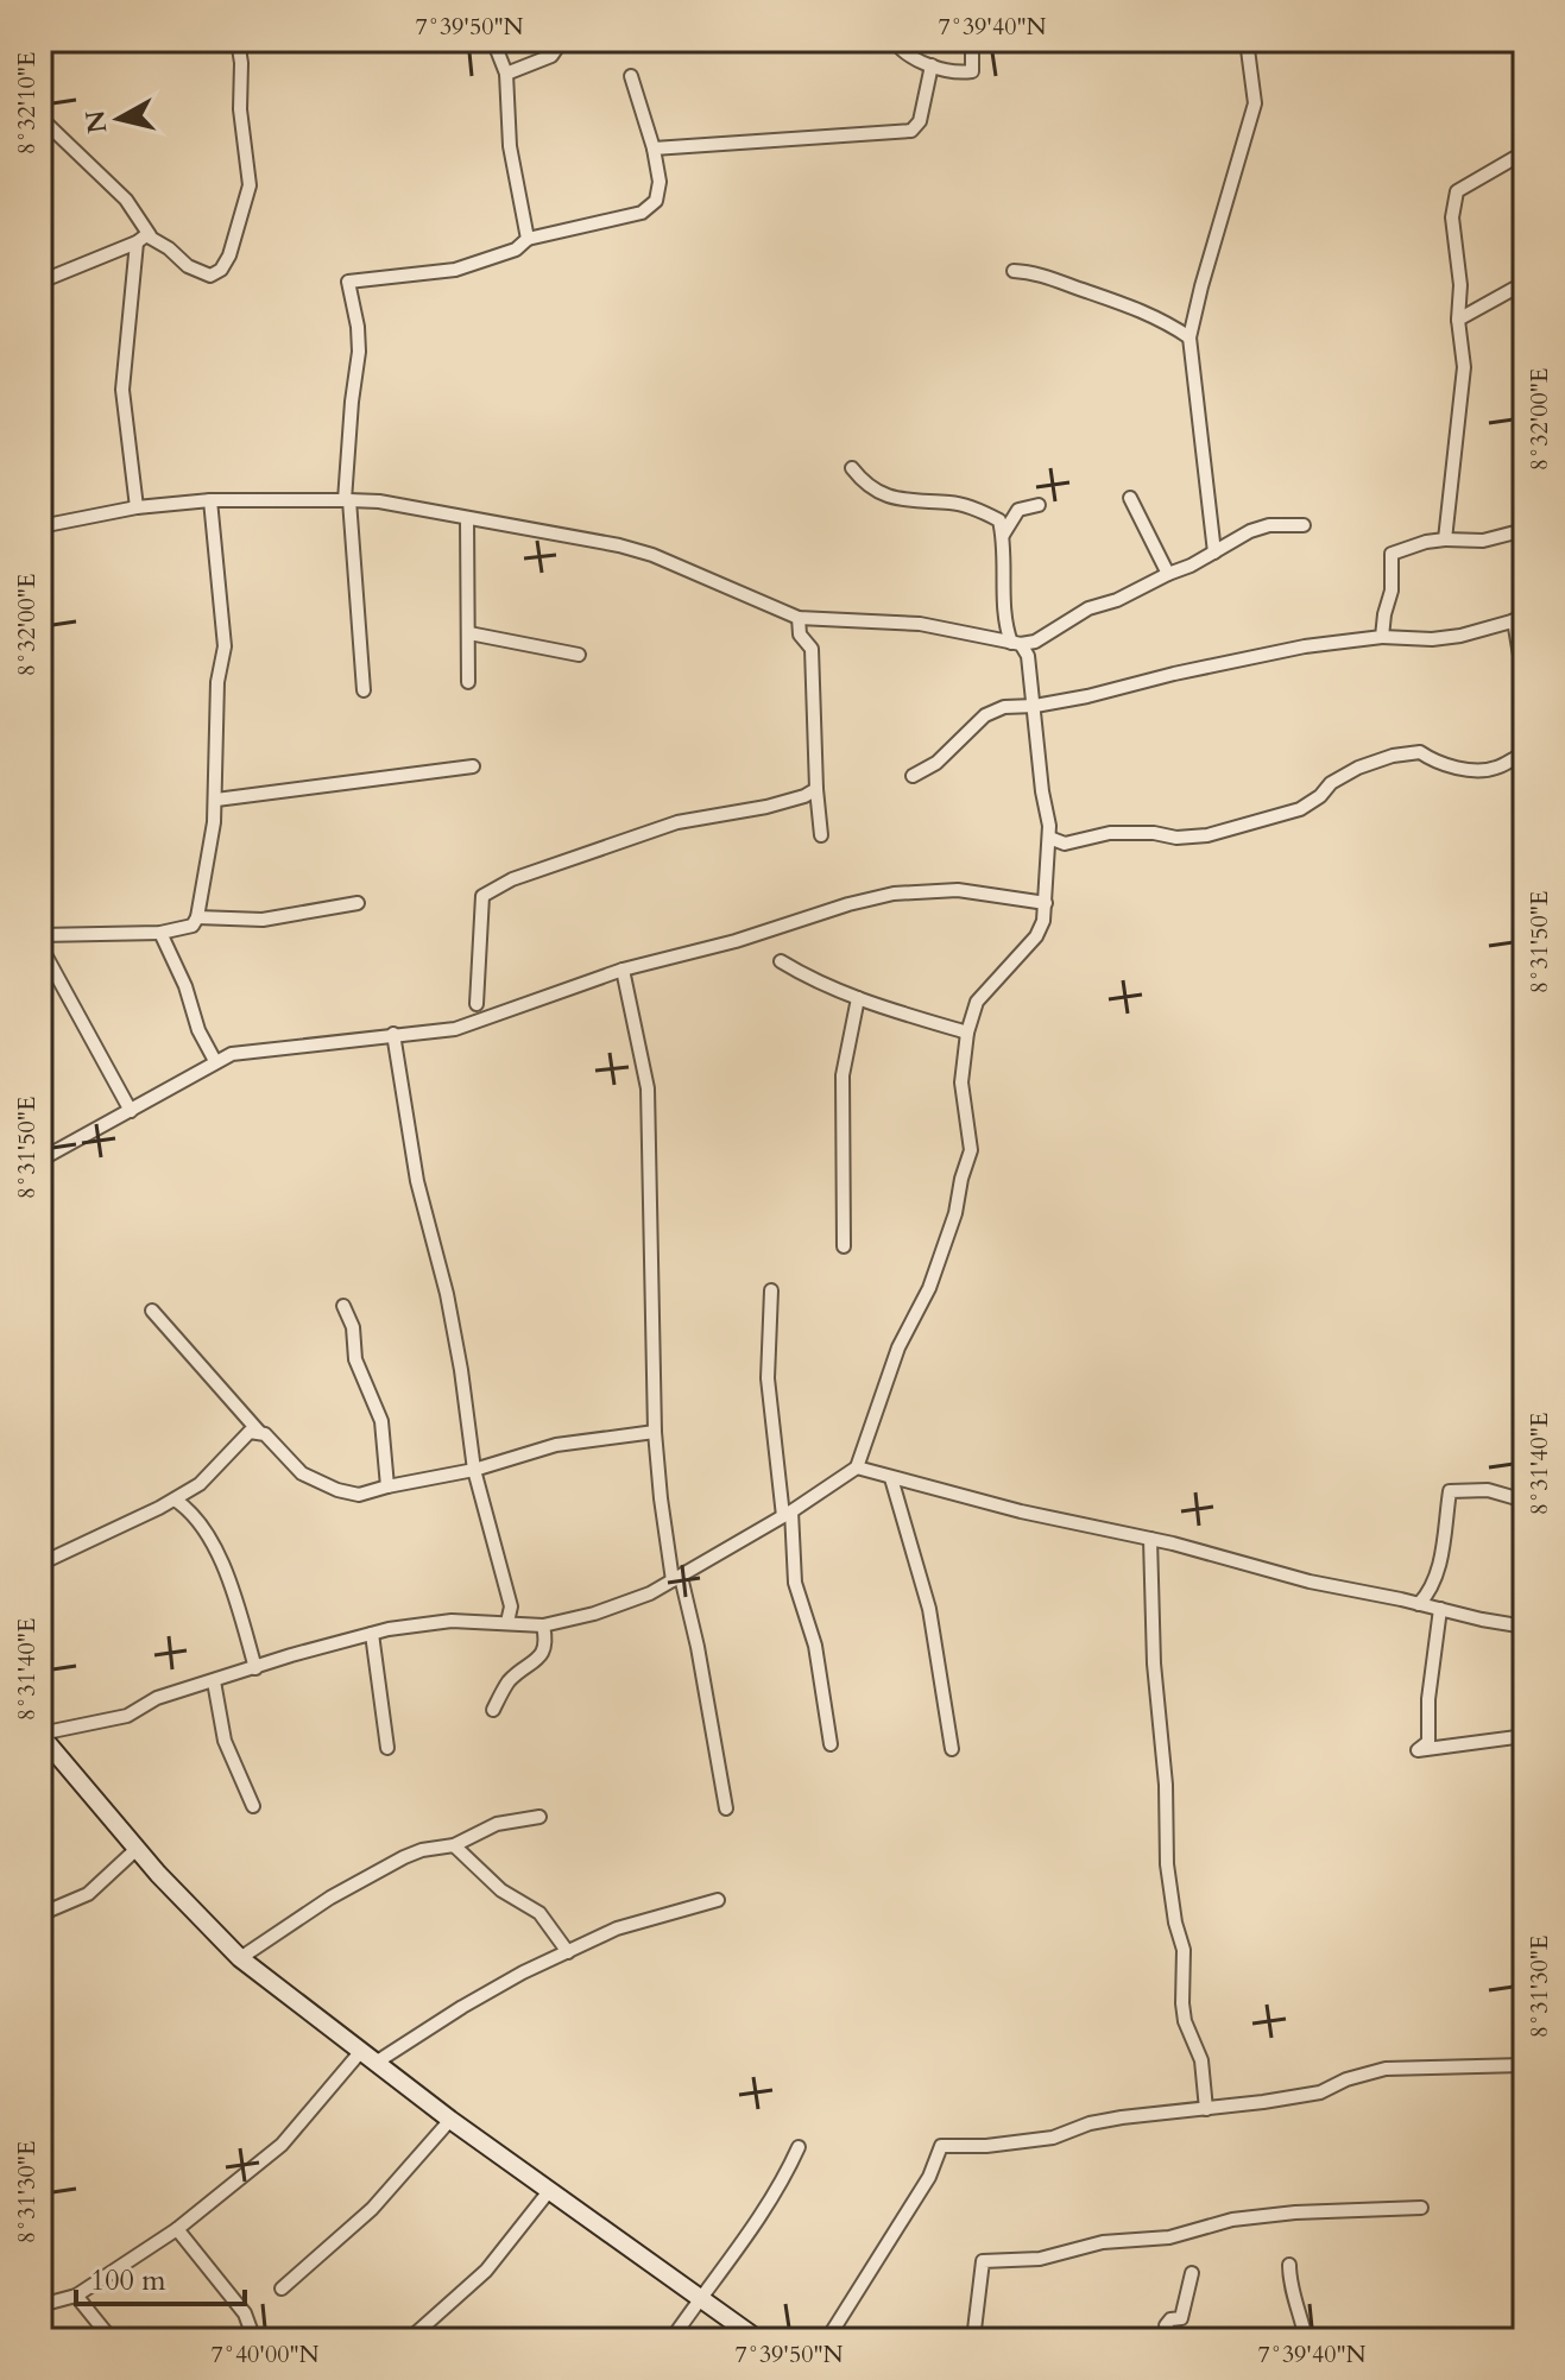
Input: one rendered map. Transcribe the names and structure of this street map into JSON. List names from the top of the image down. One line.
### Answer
{"scale_bar":"100 m","north":"left","coordinates":["7°39'50\"N","7°39'40\"N","8°32'10\"E","8°32'00\"E","8°31'50\"E","8°31'40\"E","8°31'30\"E","7°40'00\"N"]}
